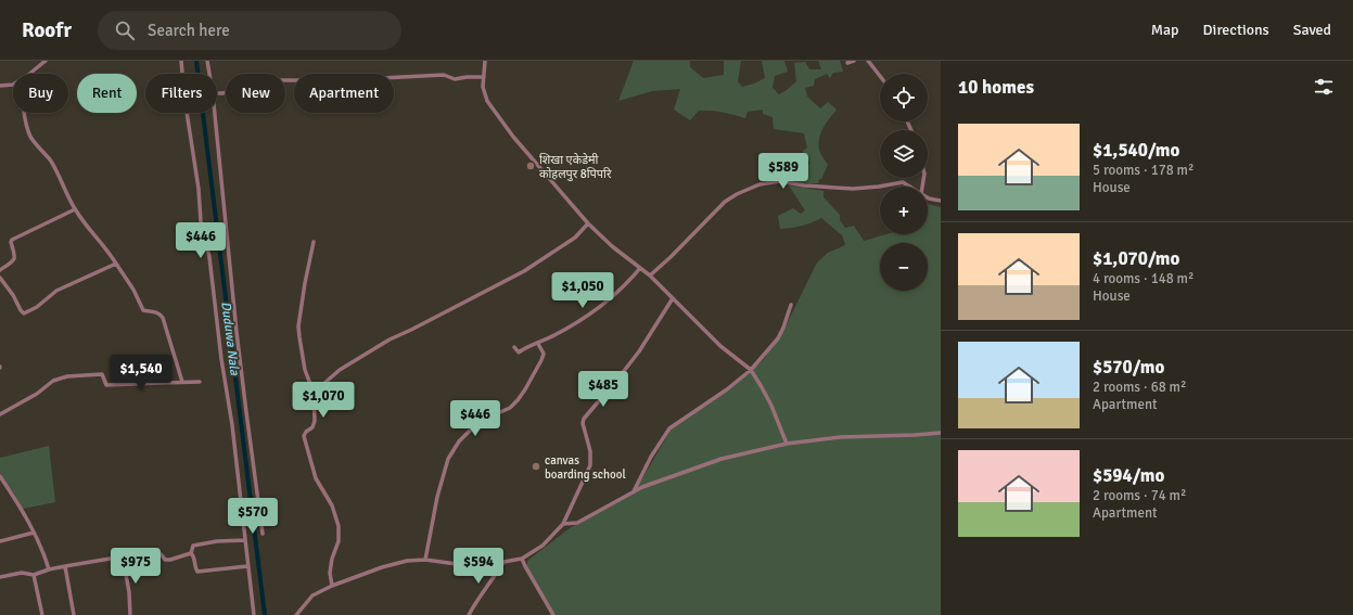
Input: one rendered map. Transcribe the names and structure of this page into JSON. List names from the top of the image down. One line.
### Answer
{"water":["Duduwa Nala"],"places":["शिखा एकेडेमी कोहलपुर 8पिपरि","canvas boarding school"],"page":{"header":"Roofr","search":"Search here","nav":["Map","Directions","Saved"],"heading":"10 homes","map_buttons":["+","−"],"chip":["Buy","Rent","Filters","New","Apartment"],"list":[{"name":"$1,540/mo","note":"5 rooms · 178 m² · House"},{"name":"$1,070/mo","note":"4 rooms · 148 m² · House"},{"name":"$570/mo","note":"2 rooms · 68 m² · Apartment"},{"name":"$594/mo","note":"2 rooms · 74 m² · Apartment"}],"price":["$589","$446","$1,050","$1,540","$485","$1,070","$446","$570","$975","$594"]}}
